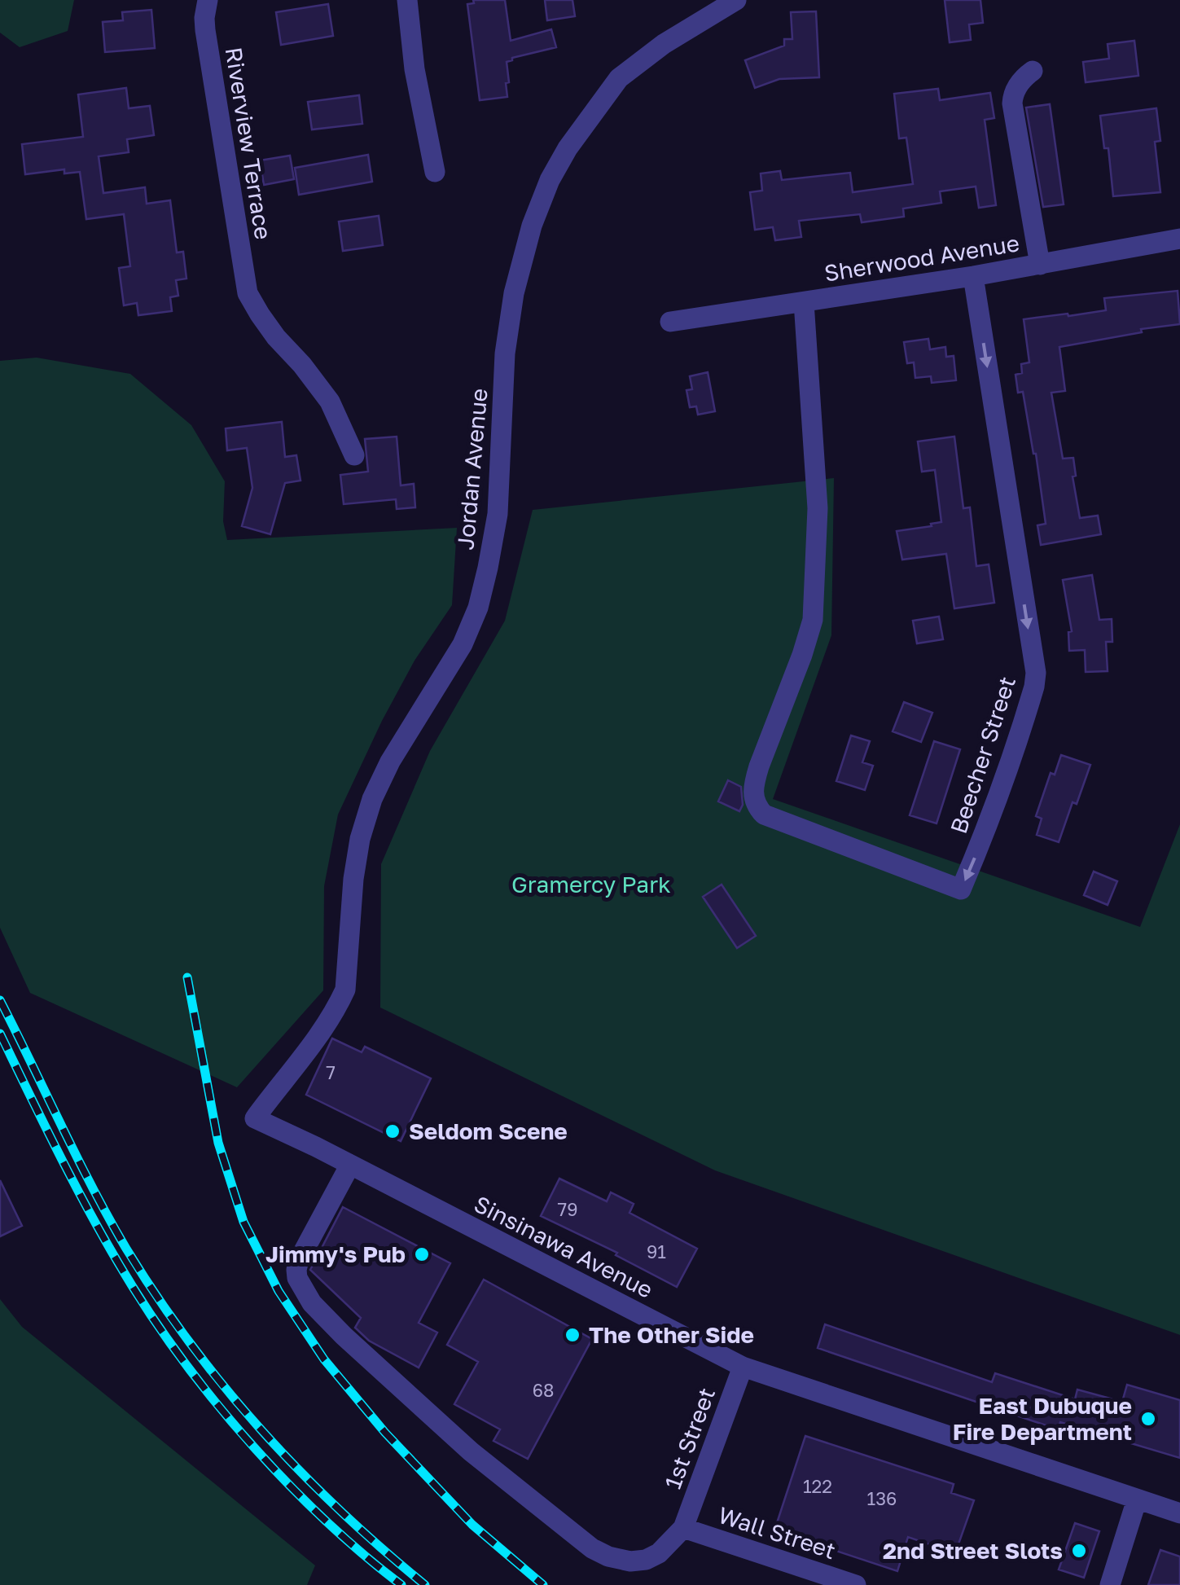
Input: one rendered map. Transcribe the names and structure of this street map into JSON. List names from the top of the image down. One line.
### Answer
{"streets":{"street":["Riverview Terrace","Sherwood Avenue","Jordan Avenue","Beecher Street","Sinsinawa Avenue","1st Street","Wall Street"]},"crossings":[["Sherwood Avenue","Beecher Street"],["Jordan Avenue","Sinsinawa Avenue"],["Sinsinawa Avenue","1st Street"],["1st Street","Wall Street"]],"parks":["Gramercy Park"],"places":["Seldom Scene","Jimmy's Pub","The Other Side","East Dubuque Fire Department","2nd Street Slots"],"house_numbers":["7","79","91","68","122","136"]}
